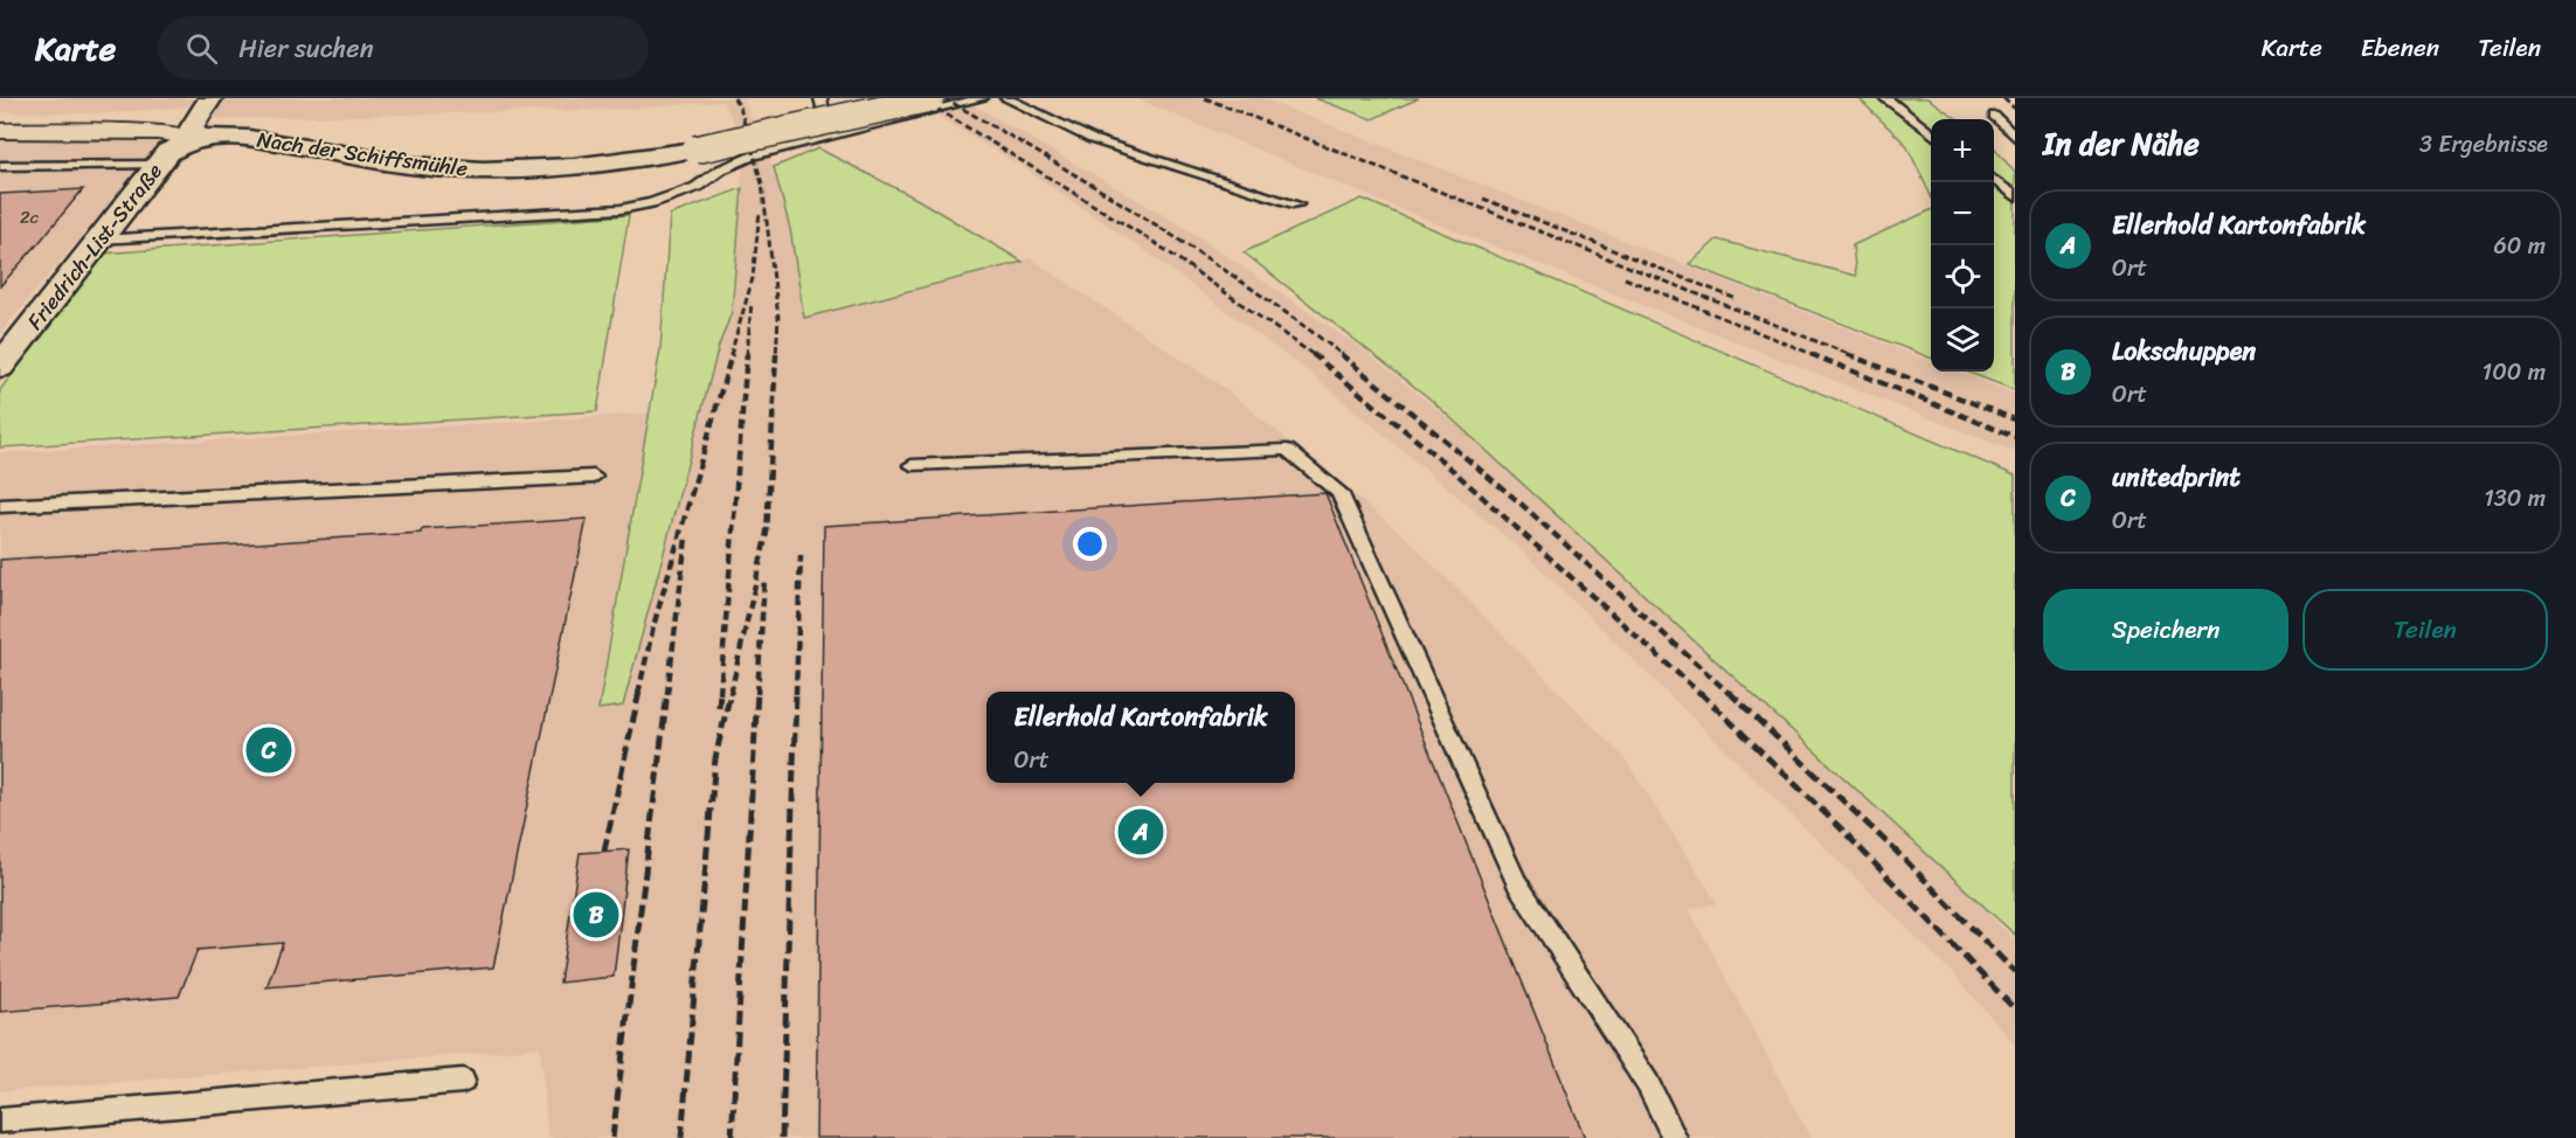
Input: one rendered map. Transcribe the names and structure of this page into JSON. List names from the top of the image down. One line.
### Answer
{"streets":{"street":["Nach der Schiffsmühle","Friedrich-List-Straße"]},"crossings":[["Nach der Schiffsmühle","Friedrich-List-Straße"]],"house_numbers":["2c"],"page":{"header":"Karte","search":"Hier suchen","nav":["Karte","Ebenen","Teilen"],"heading":["In der Nähe","3 Ergebnisse"],"map_buttons":["+","−"],"list":[{"mark":"A","name":"Ellerhold Kartonfabrik","note":"Ort","value":"60 m"},{"mark":"B","name":"Lokschuppen","note":"Ort","value":"100 m"},{"mark":"C","name":"unitedprint","note":"Ort","value":"130 m"}],"buttons":["Speichern","Teilen"],"popup":["Ellerhold Kartonfabrik","Ort"],"pins":["C","A","B"]}}
